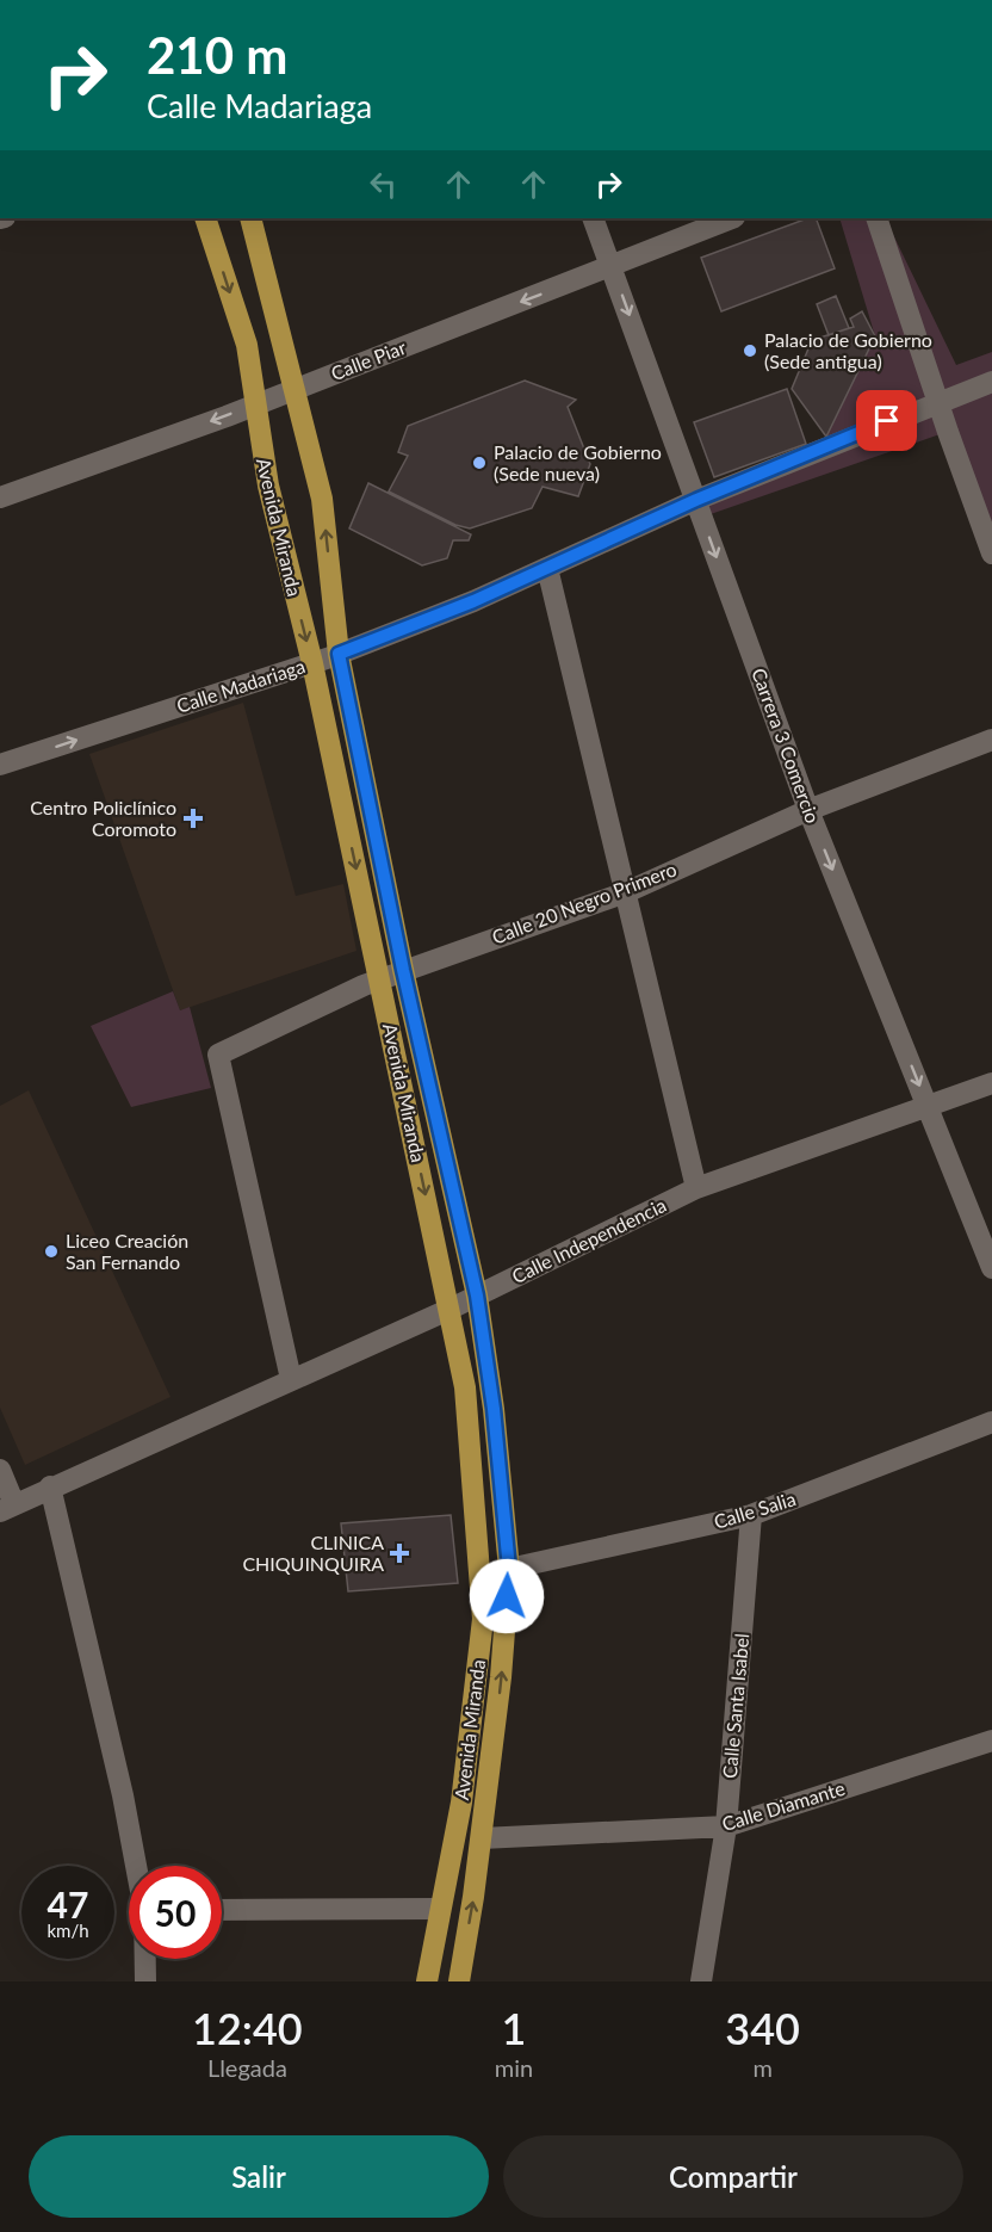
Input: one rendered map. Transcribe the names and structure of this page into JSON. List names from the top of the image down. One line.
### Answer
{"streets":{"main road":["Avenida Miranda"],"street":["Calle Piar","Calle Madariaga","Carrera 3 Comercio","Calle 20 Negro Primero","Calle Independencia","Calle Salia","Calle Santa Isabel","Calle Diamante"]},"crossings":[["Calle Piar","Avenida Miranda"],["Calle Piar","Carrera 3 Comercio"],["Avenida Miranda","Calle Madariaga"],["Avenida Miranda","Calle 20 Negro Primero"],["Avenida Miranda","Calle Independencia"],["Avenida Miranda","Calle Salia"],["Avenida Miranda","Calle Diamante"],["Calle Madariaga","Carrera 3 Comercio"],["Carrera 3 Comercio","Calle 20 Negro Primero"],["Carrera 3 Comercio","Calle Independencia"],["Calle 20 Negro Primero","Calle Independencia"],["Calle Salia","Calle Santa Isabel"],["Calle Santa Isabel","Calle Diamante"]],"one_way":["Calle Piar"],"places":{"other":["Palacio de Gobierno (Sede antigua)","Palacio de Gobierno (Sede nueva)","Liceo Creación San Fernando"],"health":["Centro Policlínico Coromoto","CLINICA CHIQUINQUIRA"]},"page":{"turn":["210 m","Calle Madariaga"],"speed":"47 km/h","limit":"50","eta":["12:40","Llegada","1","min","340","m"],"buttons":["Salir","Compartir"]}}
